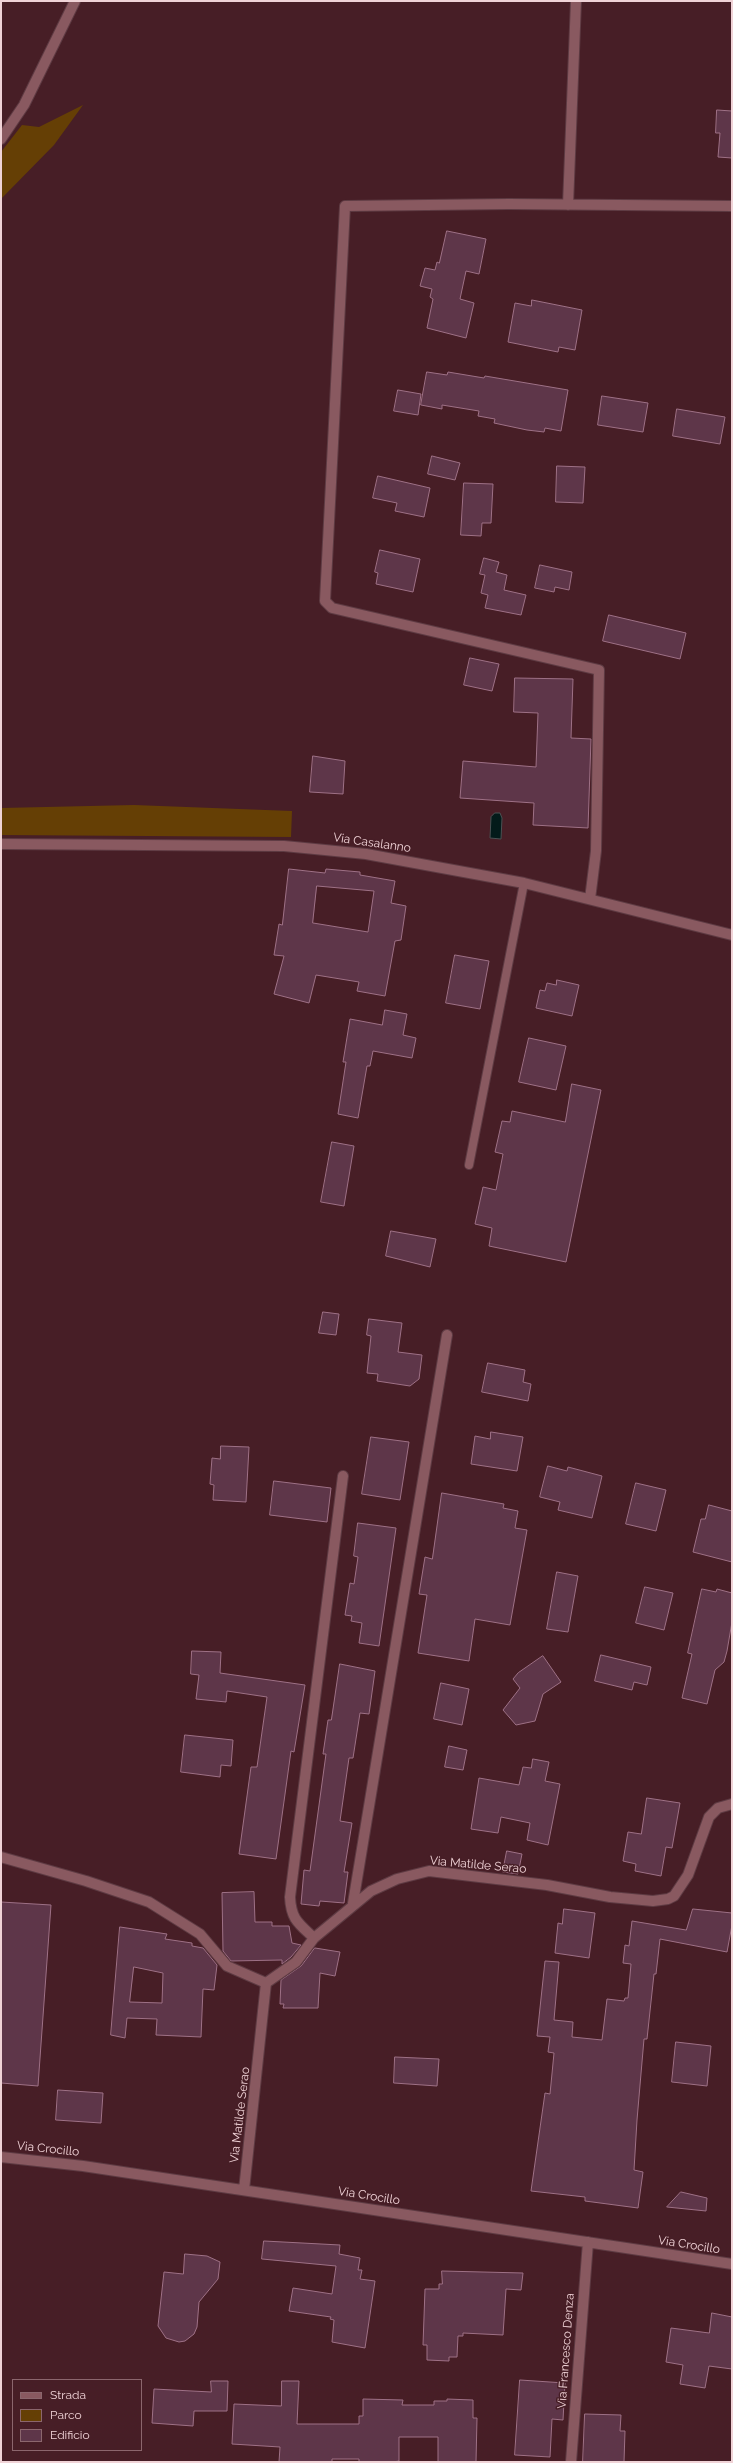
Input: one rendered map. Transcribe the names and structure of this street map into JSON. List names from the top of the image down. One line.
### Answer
{"streets":{"street":["Via Casalanno","Via Matilde Serao","Via Crocillo","Via Francesco Denza"]},"crossings":[["Via Matilde Serao","Via Crocillo"],["Via Crocillo","Via Francesco Denza"]],"legend":["Strada","Parco","Edificio"]}
